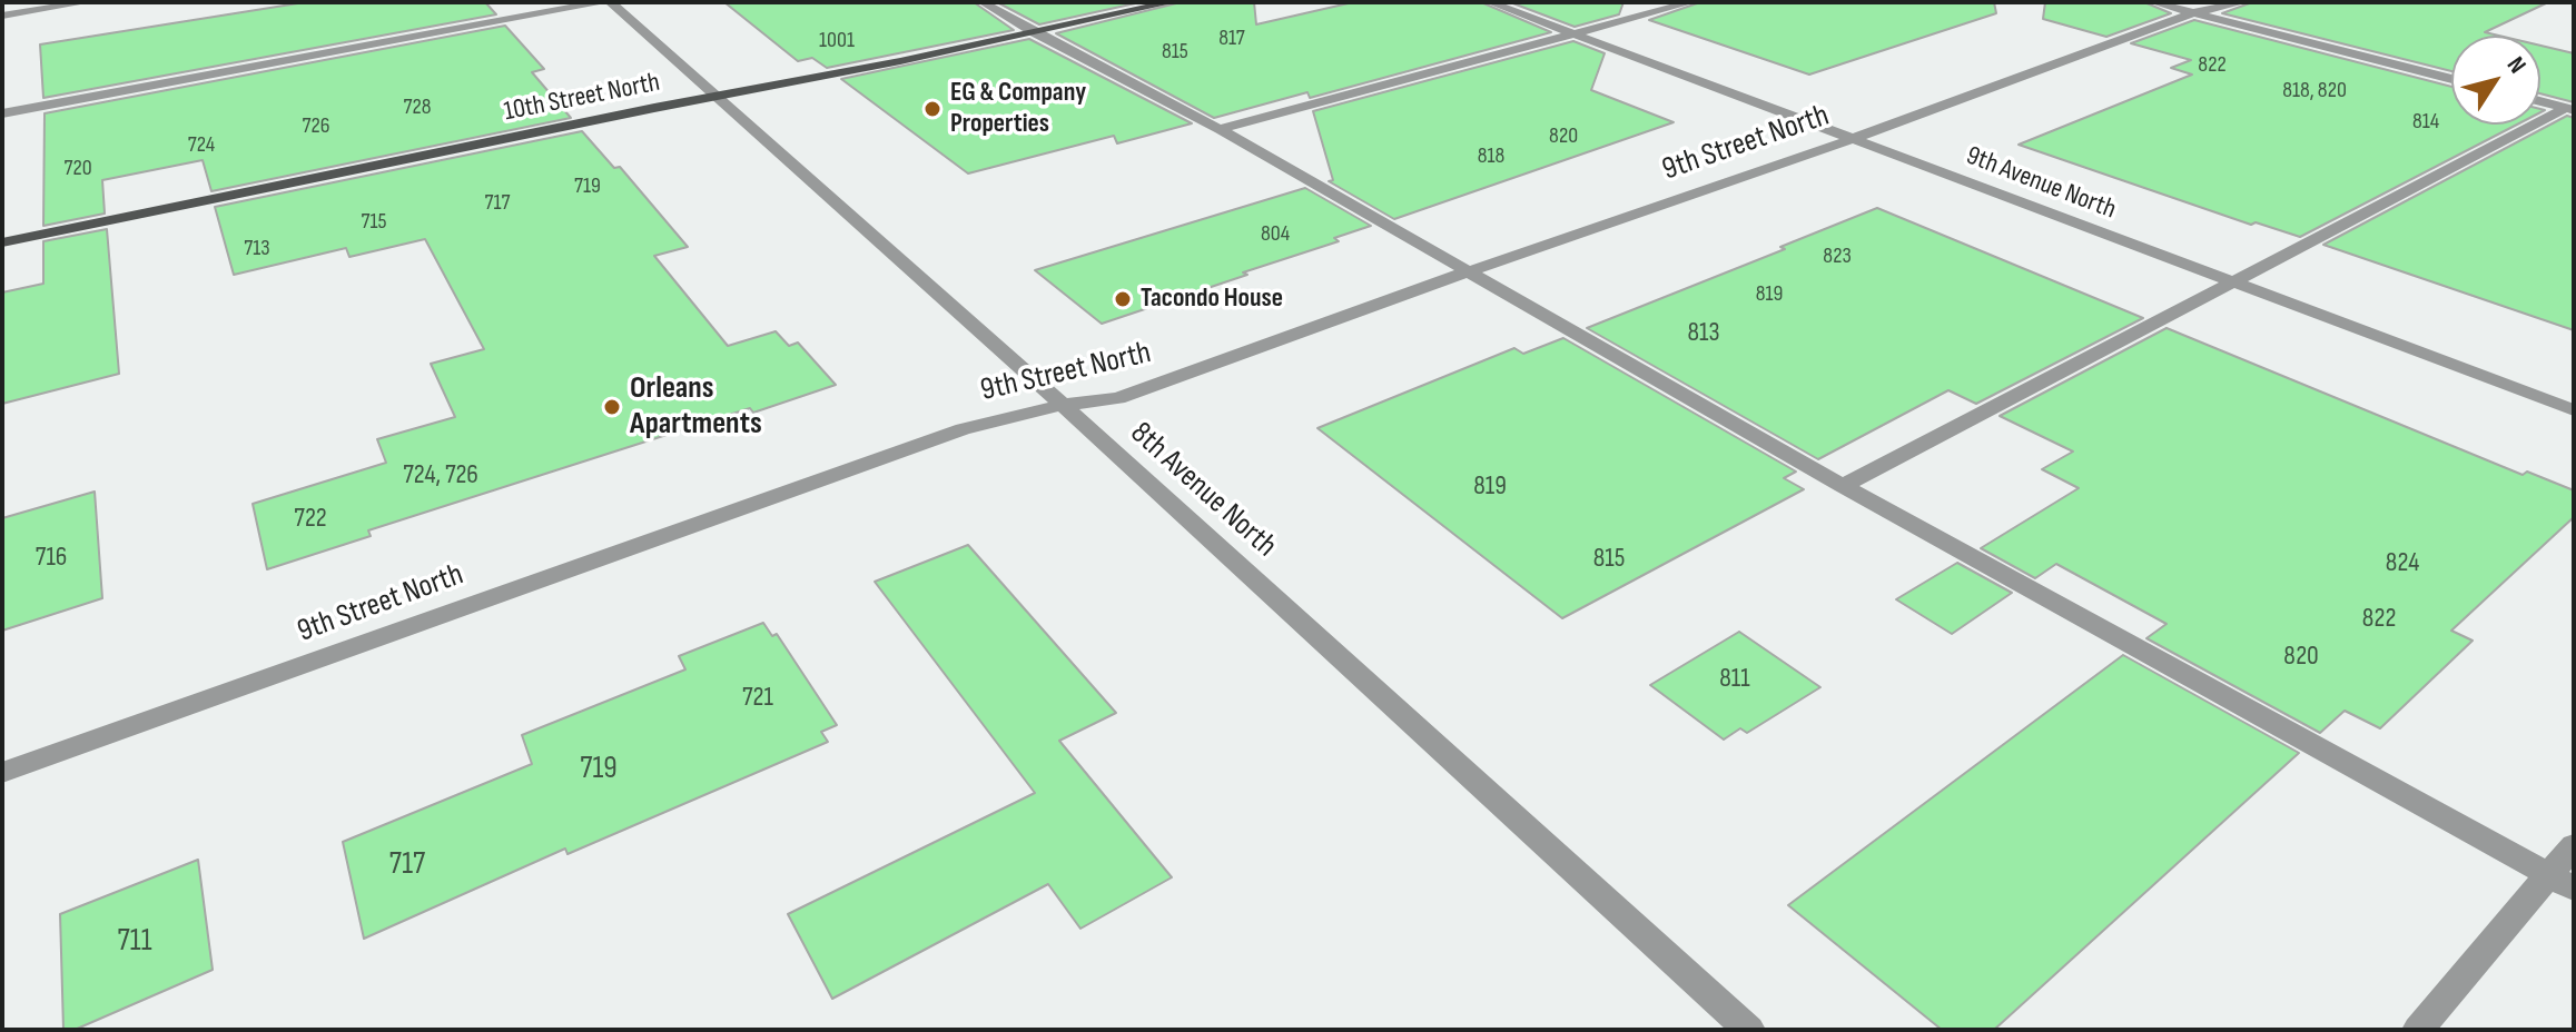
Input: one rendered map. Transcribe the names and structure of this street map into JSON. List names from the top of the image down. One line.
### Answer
{"streets":{"main road":["10th Street North"],"street":["9th Street North","9th Avenue North","8th Avenue North"]},"crossings":[["10th Street North","8th Avenue North"],["9th Street North","9th Avenue North"],["9th Street North","8th Avenue North"]],"places":["EG & Company Properties","Tacondo House","Orleans Apartments"],"house_numbers":["817","1001","815","822","818, 820","728","814","726","820","724","818","720","719","717","715","804","713","823","819","813","724, 726","819","722","716","815","824","822","820","811","721","719","717","711"],"north":"top right"}
